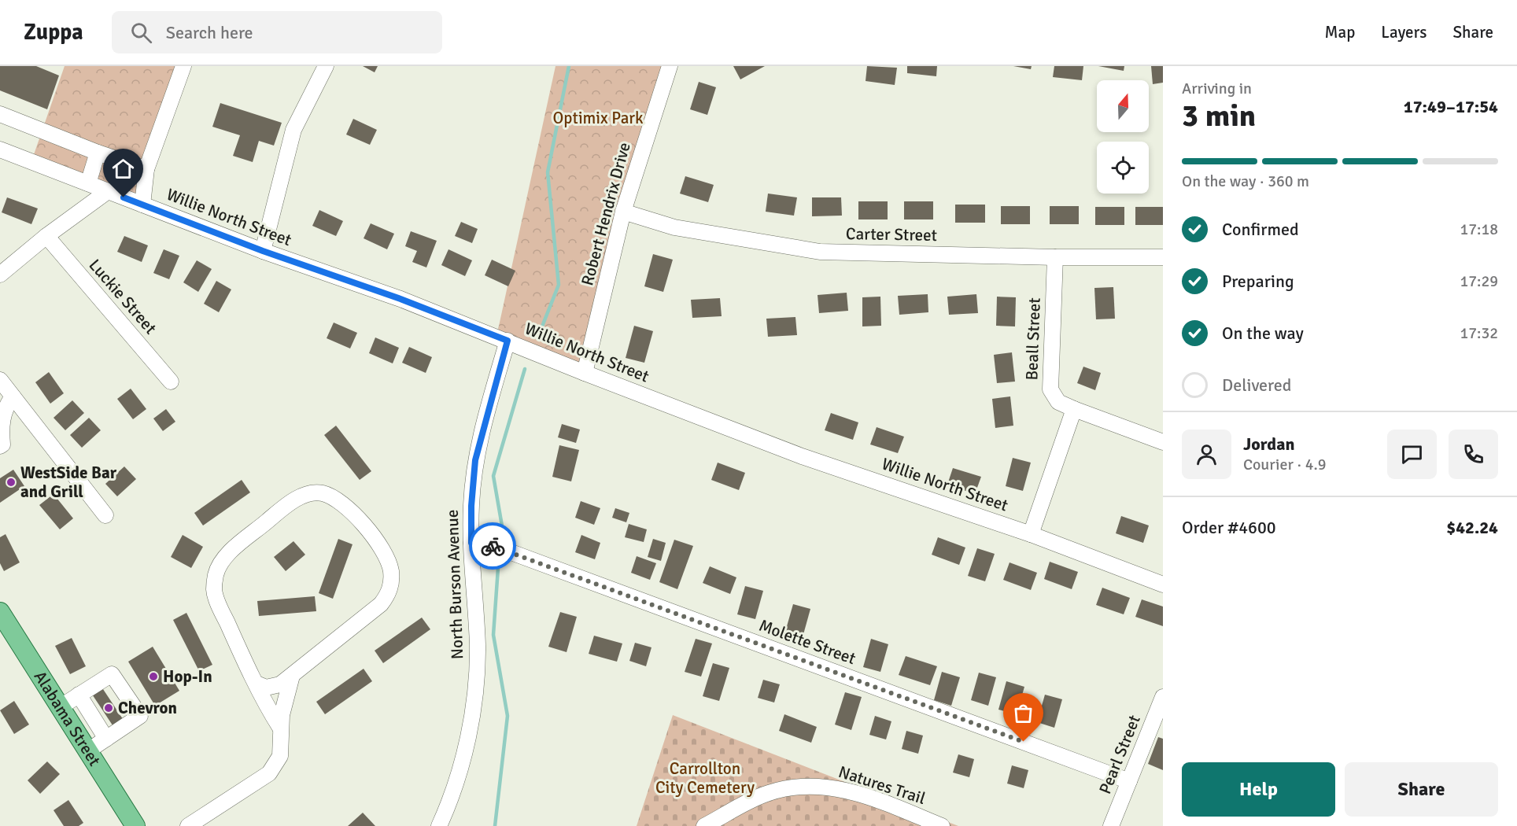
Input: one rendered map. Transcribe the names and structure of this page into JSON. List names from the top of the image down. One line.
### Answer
{"streets":{"main road":["Alabama Street"],"street":["Robert Hendrix Drive","Willie North Street","Carter Street","Luckie Street","Beall Street","North Burson Avenue","Molette Street","Pearl Street","Natures Trail"]},"crossings":[["Robert Hendrix Drive","Willie North Street"],["Robert Hendrix Drive","Carter Street"],["Willie North Street","North Burson Avenue"],["Carter Street","Beall Street"],["North Burson Avenue","Molette Street"],["Molette Street","Pearl Street"]],"parks":["Optimix Park","Carrollton City Cemetery"],"places":["WestSide Bar and Grill","Hop-In","Chevron"],"north":"top","page":{"header":"Zuppa","search":"Search here","nav":["Map","Layers","Share"],"heading":["3 min","Arriving in","17:49–17:54"],"panel":["Jordan","Courier · 4.9","Order #4600","$42.24"],"bar":"On the way · 360 m","list":[["Confirmed","17:18"],["Preparing","17:29"],["On the way","17:32"],"Delivered"],"buttons":["Help","Share"]}}
